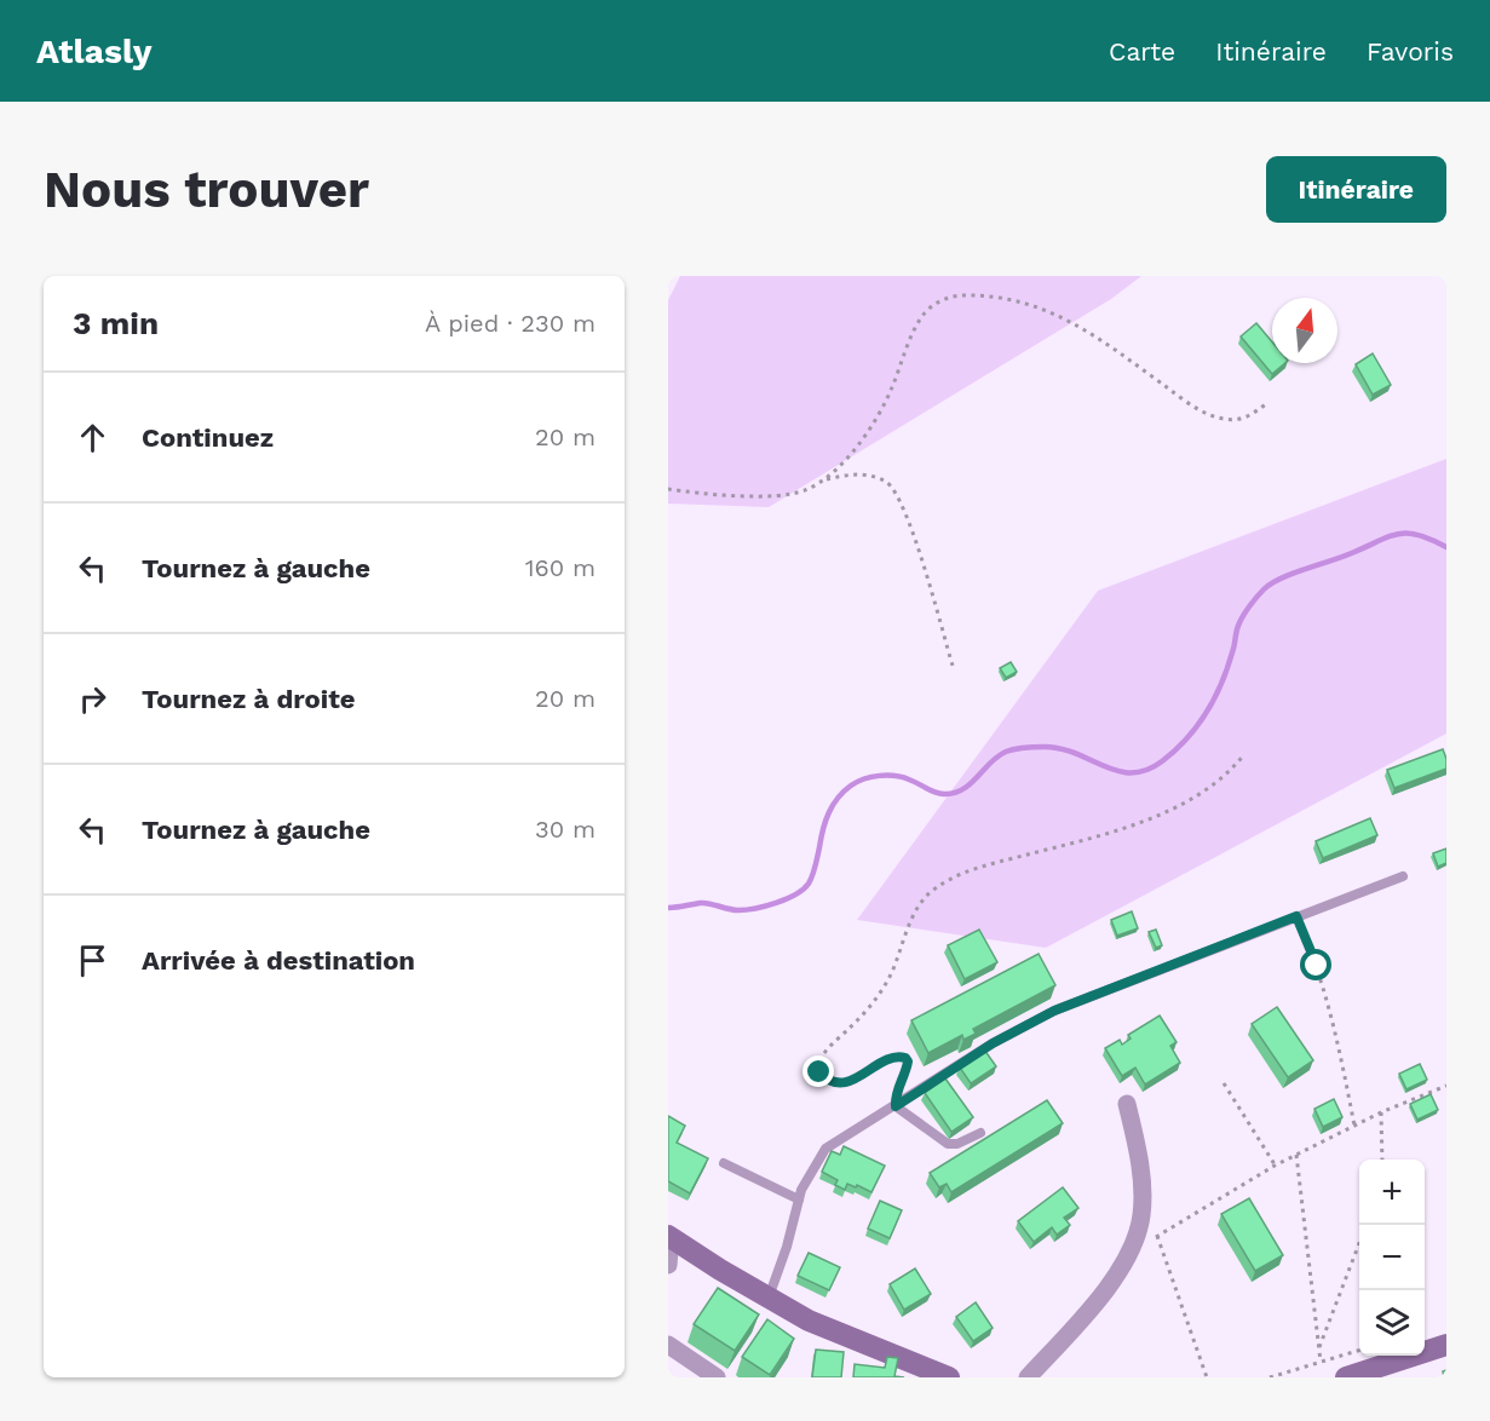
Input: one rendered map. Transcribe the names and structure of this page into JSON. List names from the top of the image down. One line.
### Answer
{"north":"top","page":{"header":"Atlasly","nav":["Carte","Itinéraire","Favoris"],"buttons":"Itinéraire","title":"Nous trouver","heading":["3 min","À pied · 230 m"],"list":[["Continuez","20 m"],["Tournez à gauche","160 m"],["Tournez à droite","20 m"],["Tournez à gauche","30 m"],"Arrivée à destination"],"map_buttons":["+","−"]}}
